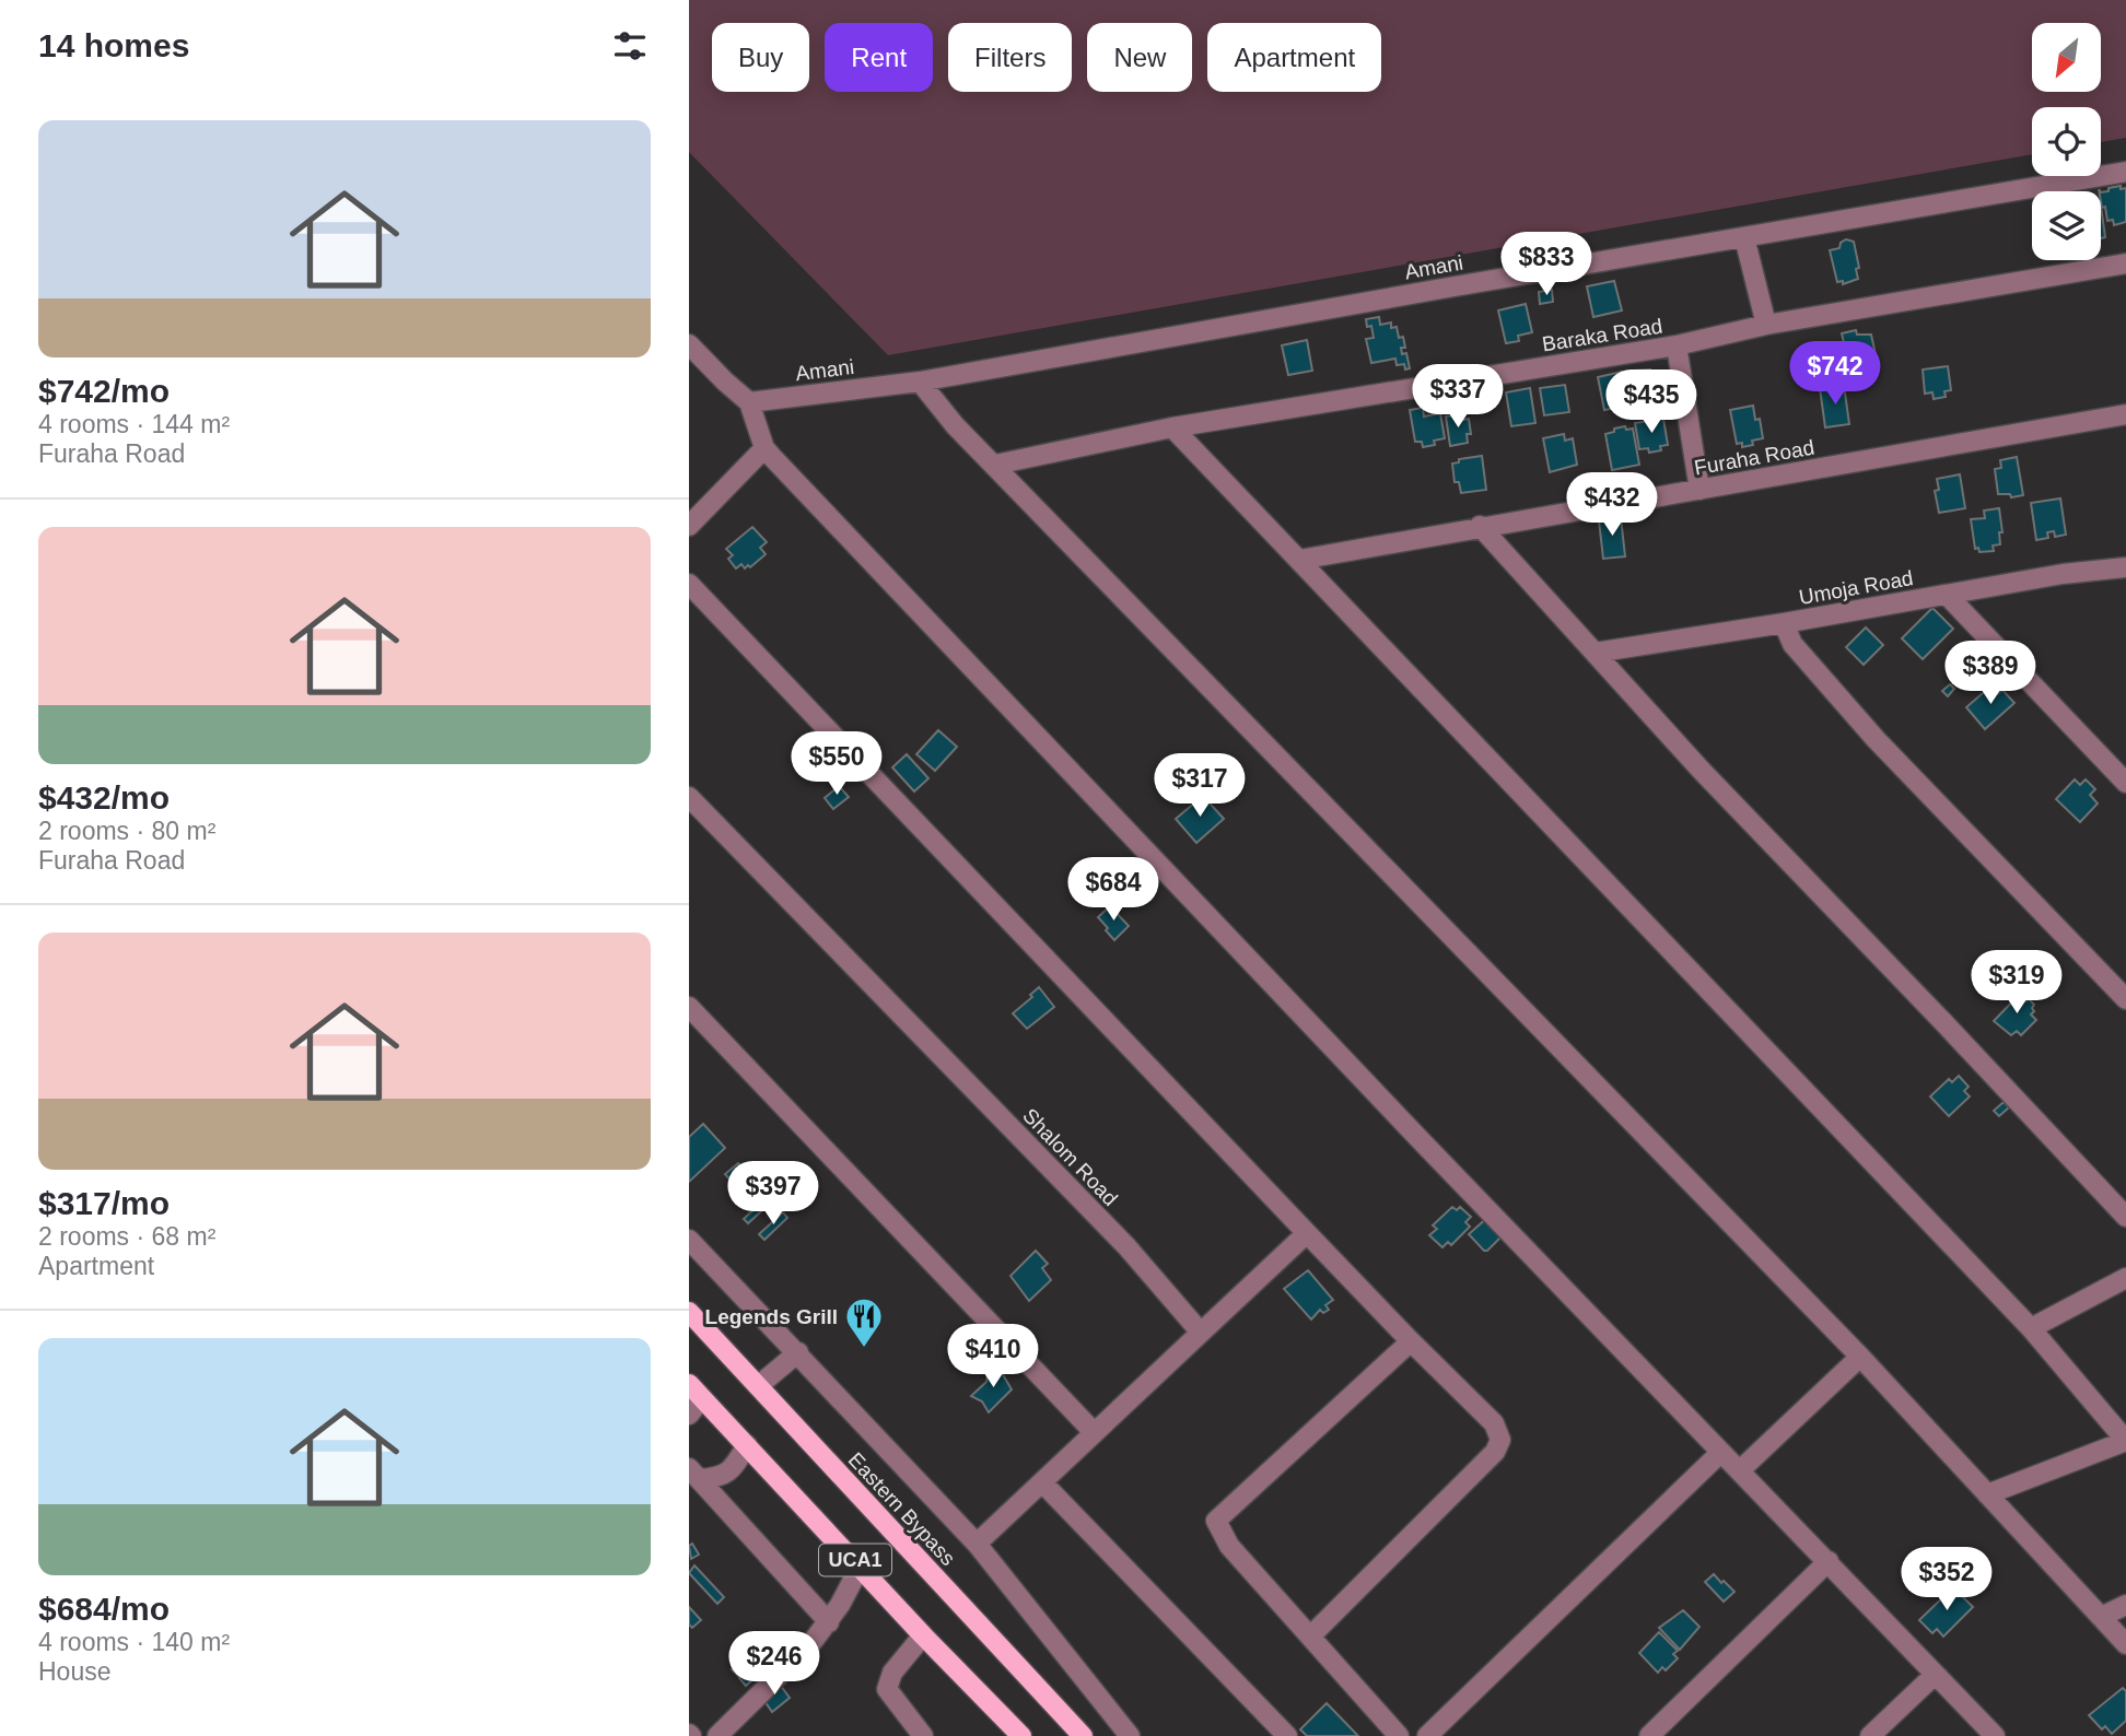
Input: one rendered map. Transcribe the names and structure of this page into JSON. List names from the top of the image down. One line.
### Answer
{"streets":{"main road":["Eastern Bypass","UCA1"],"street":["Amani","Baraka Road","Furaha Road","Umoja Road","Shalom Road"]},"places":{"restaurant":["Legends Grill"]},"north":"bottom left","page":{"heading":"14 homes","chip":["Buy","Rent","Filters","New","Apartment"],"list":[{"name":"$742/mo","note":"4 rooms · 144 m² · Furaha Road"},{"name":"$432/mo","note":"2 rooms · 80 m² · Furaha Road"},{"name":"$317/mo","note":"2 rooms · 68 m² · Apartment"},{"name":"$684/mo","note":"4 rooms · 140 m² · House"}],"price":["$833","$742","$337","$435","$432","$389","$550","$317","$684","$319","$397","$410","$352","$246"]}}
